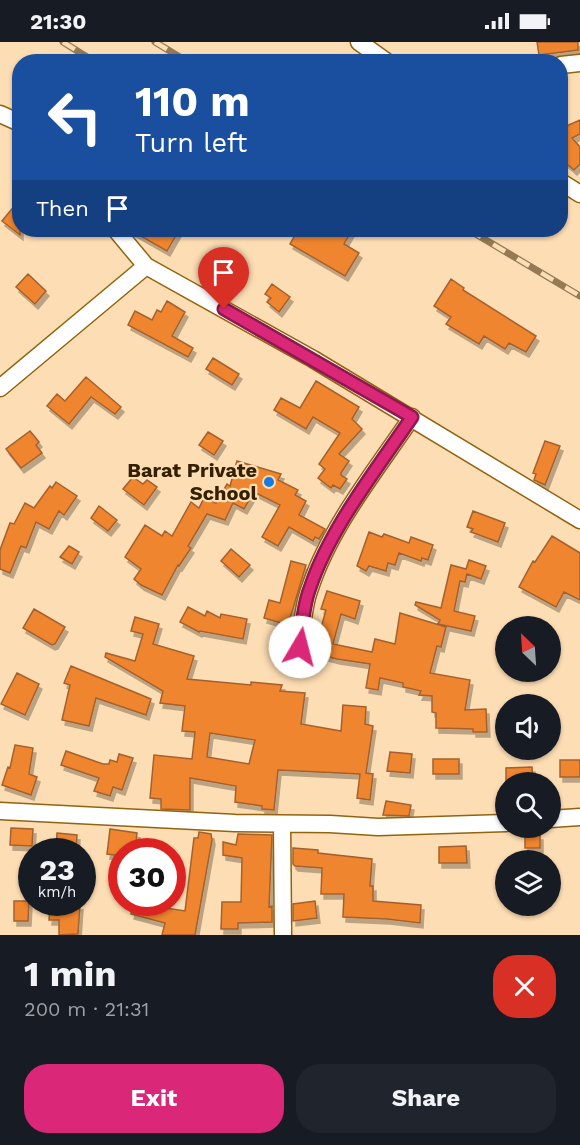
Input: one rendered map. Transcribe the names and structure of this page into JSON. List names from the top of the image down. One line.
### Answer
{"places":["Barat Private School"],"north":"top left","page":{"status":"21:30","turn":["110 m","Turn left"],"then":"Then","speed":"23 km/h","limit":"30","heading":["1 min","200 m · 21:31"],"buttons":["Exit","Share"]}}
